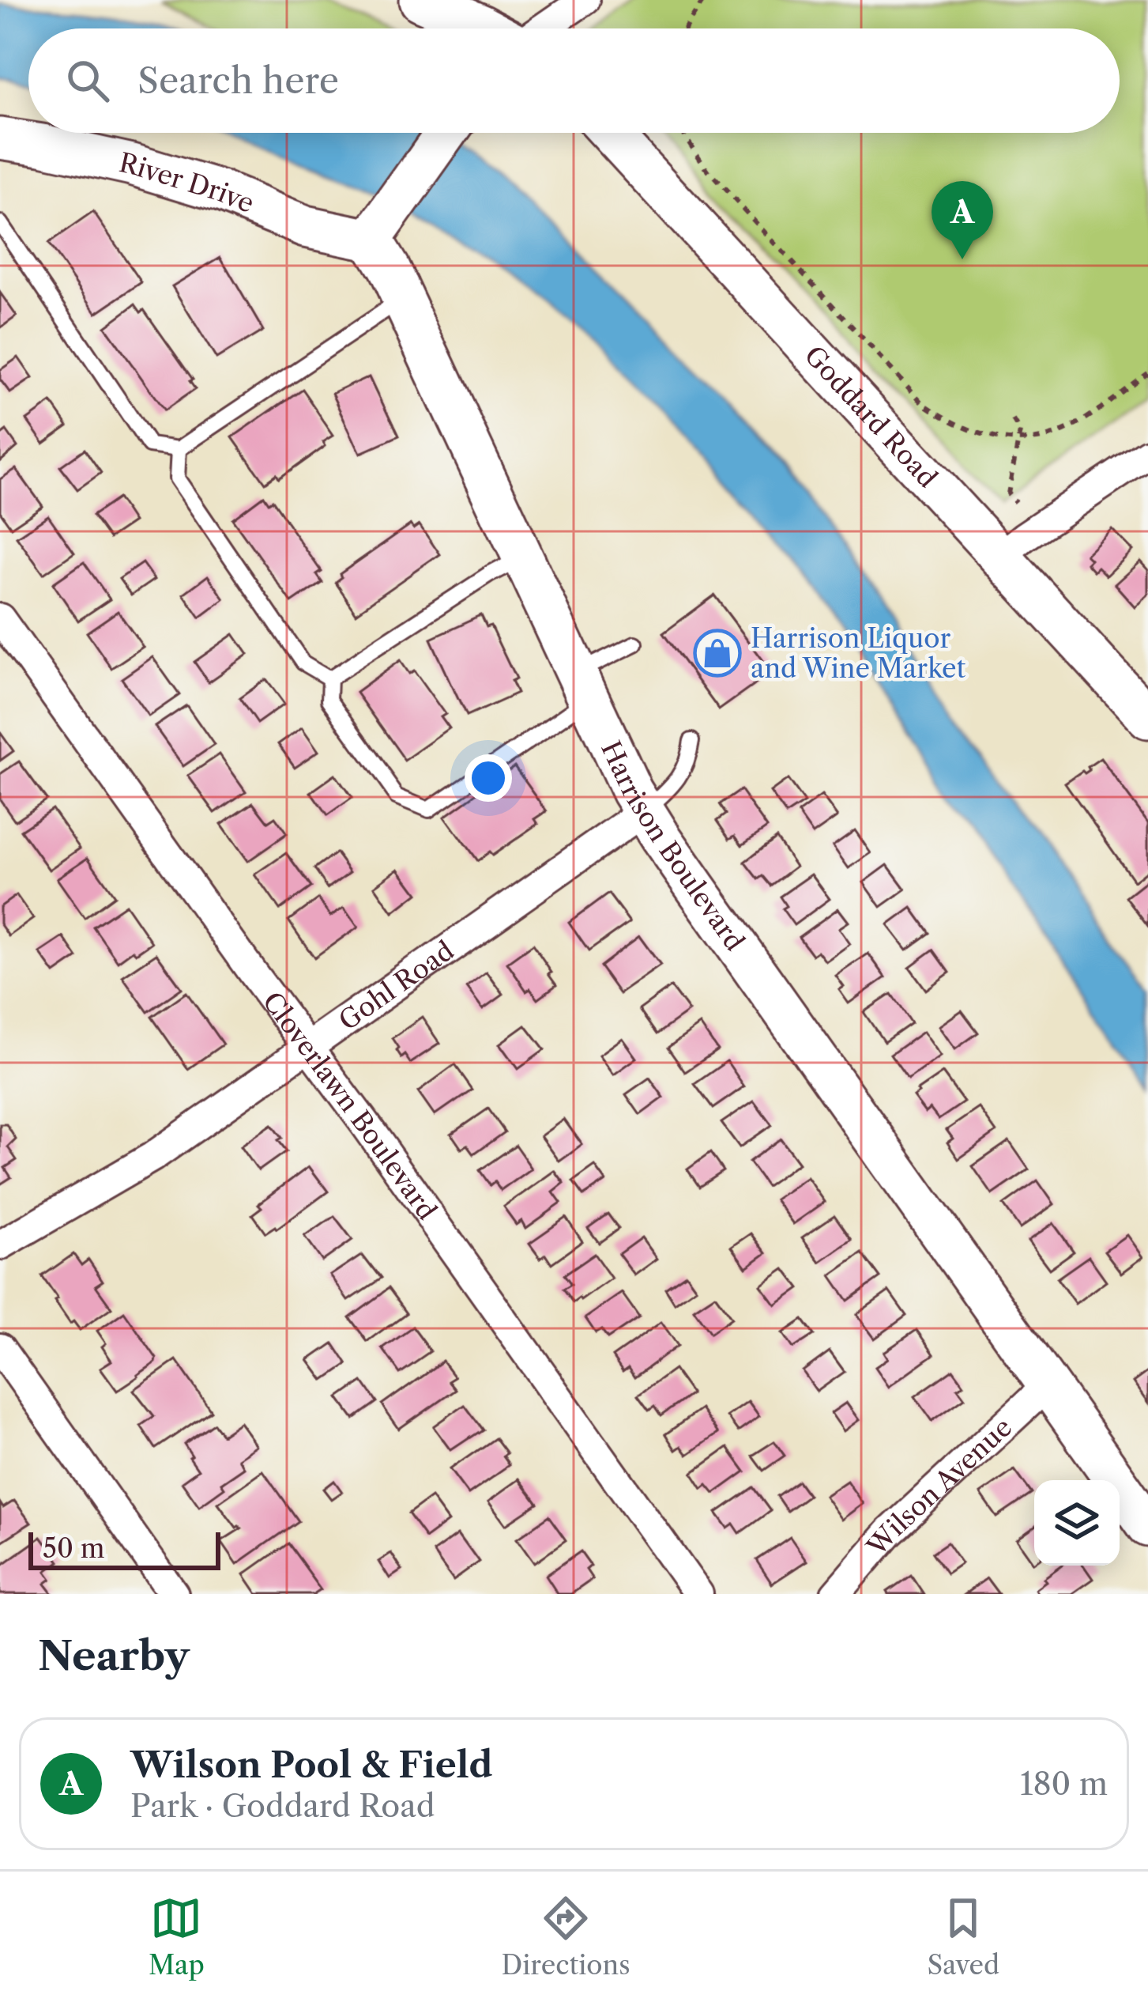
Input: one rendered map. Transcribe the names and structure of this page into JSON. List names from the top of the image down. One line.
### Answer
{"streets":{"street":["River Drive","Goddard Road","Harrison Boulevard","Gohl Road","Cloverlawn Boulevard","Wilson Avenue"]},"crossings":[["River Drive","Harrison Boulevard"],["Harrison Boulevard","Gohl Road"],["Harrison Boulevard","Wilson Avenue"],["Gohl Road","Cloverlawn Boulevard"]],"places":{"shop":["Harrison Liquor and Wine Market"]},"scale_bar":"50 m","page":{"search":"Search here","pins":"A","scale":"50 m","heading":"Nearby","list":[{"mark":"A","name":"Wilson Pool & Field","note":"Park · Goddard Road","value":"180 m"}],"nav":["Map","Directions","Saved"]}}
